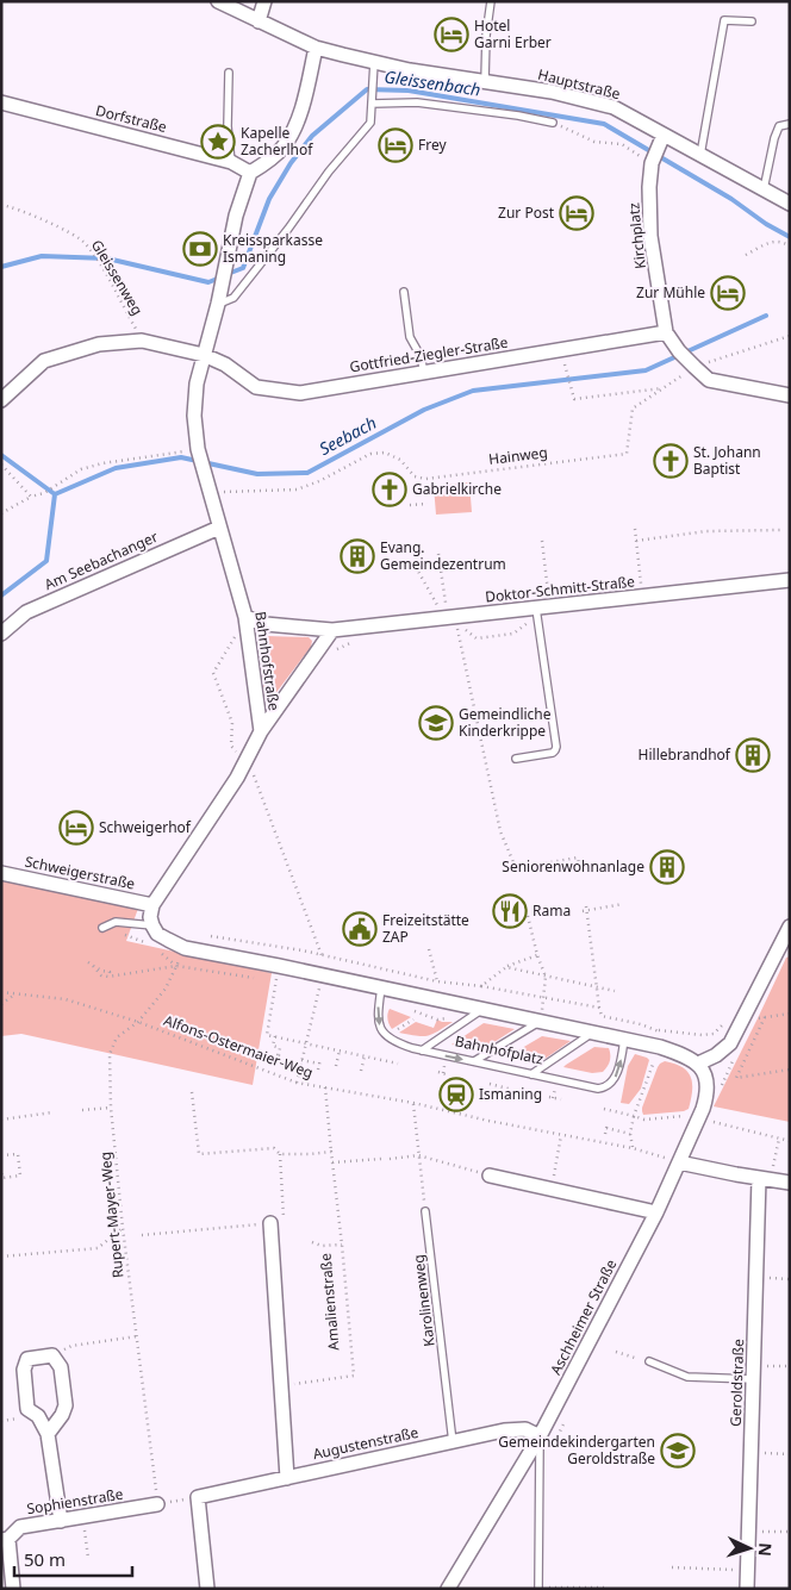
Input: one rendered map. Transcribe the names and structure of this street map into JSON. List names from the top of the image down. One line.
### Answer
{"streets":{"street":["Hauptstraße","Dorfstraße","Kirchplatz","Gottfried-Ziegler-Straße","Am Seebachanger","Doktor-Schmitt-Straße","Bahnhofstraße","Schweigerstraße","Aschheimer Straße","Geroldstraße","Augustenstraße","Sophienstraße"],"lane":["Bahnhofplatz","Karolinenweg"],"path":["Gleissenweg","Hainweg","Alfons-Ostermaier-Weg","Rupert-Mayer-Weg","Amalienstraße"]},"crossings":[["Hauptstraße","Kirchplatz"],["Dorfstraße","Bahnhofstraße"],["Kirchplatz","Gottfried-Ziegler-Straße"],["Kirchplatz","Hainweg"],["Gleissenweg","Gottfried-Ziegler-Straße"],["Gottfried-Ziegler-Straße","Bahnhofstraße"],["Hainweg","Bahnhofstraße"],["Am Seebachanger","Bahnhofstraße"],["Doktor-Schmitt-Straße","Bahnhofstraße"],["Bahnhofstraße","Schweigerstraße"],["Alfons-Ostermaier-Weg","Rupert-Mayer-Weg"],["Alfons-Ostermaier-Weg","Amalienstraße"],["Alfons-Ostermaier-Weg","Aschheimer Straße"],["Rupert-Mayer-Weg","Sophienstraße"],["Karolinenweg","Augustenstraße"],["Aschheimer Straße","Augustenstraße"]],"water":["Gleissenbach","Seebach"],"places":{"hotel":["Hotel Garni Erber","Frey","Zur Post","Zur Mühle","Schweigerhof"],"place":["Kapelle Zacherlhof"],"bank":["Kreissparkasse Ismaning"],"church":["St. Johann Baptist","Gabrielkirche"],"building":["Evang. Gemeindezentrum","Hillebrandhof","Seniorenwohnanlage"],"school or university":["Gemeindliche Kinderkrippe","Gemeindekindergarten Geroldstraße"],"restaurant":["Rama"],"public building":["Freizeitstätte ZAP"],"station":["Ismaning"]},"scale_bar":"50 m","north":"right"}
